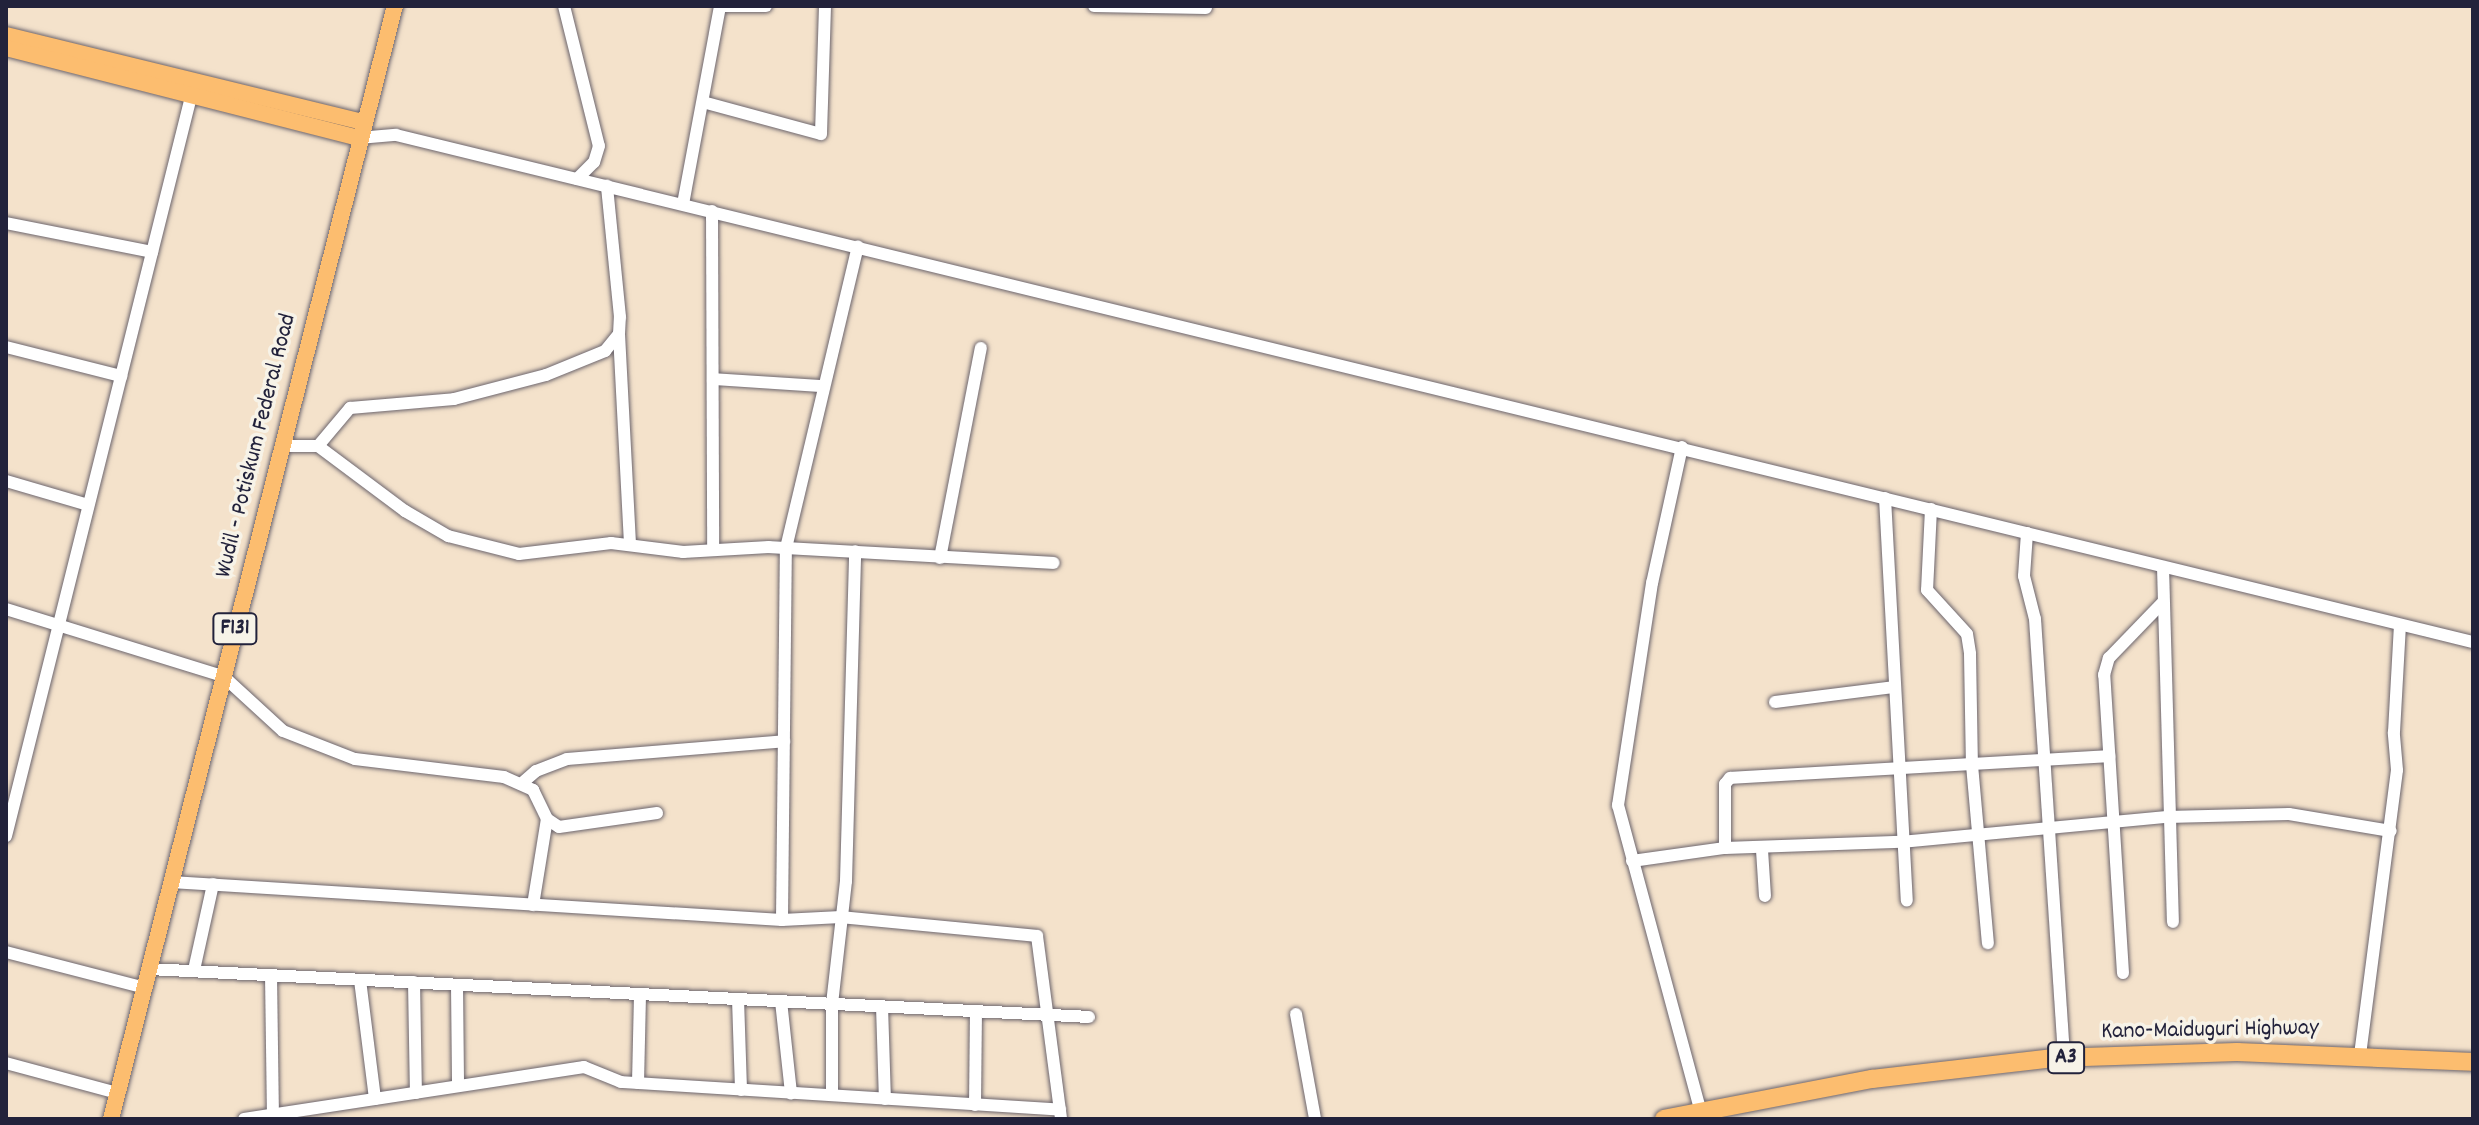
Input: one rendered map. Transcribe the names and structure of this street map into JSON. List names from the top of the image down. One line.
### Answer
{"streets":{"highway":["Kano-Maiduguri Highway","A3"],"main road":["Wudil - Potiskum Federal Road","F131"]}}
